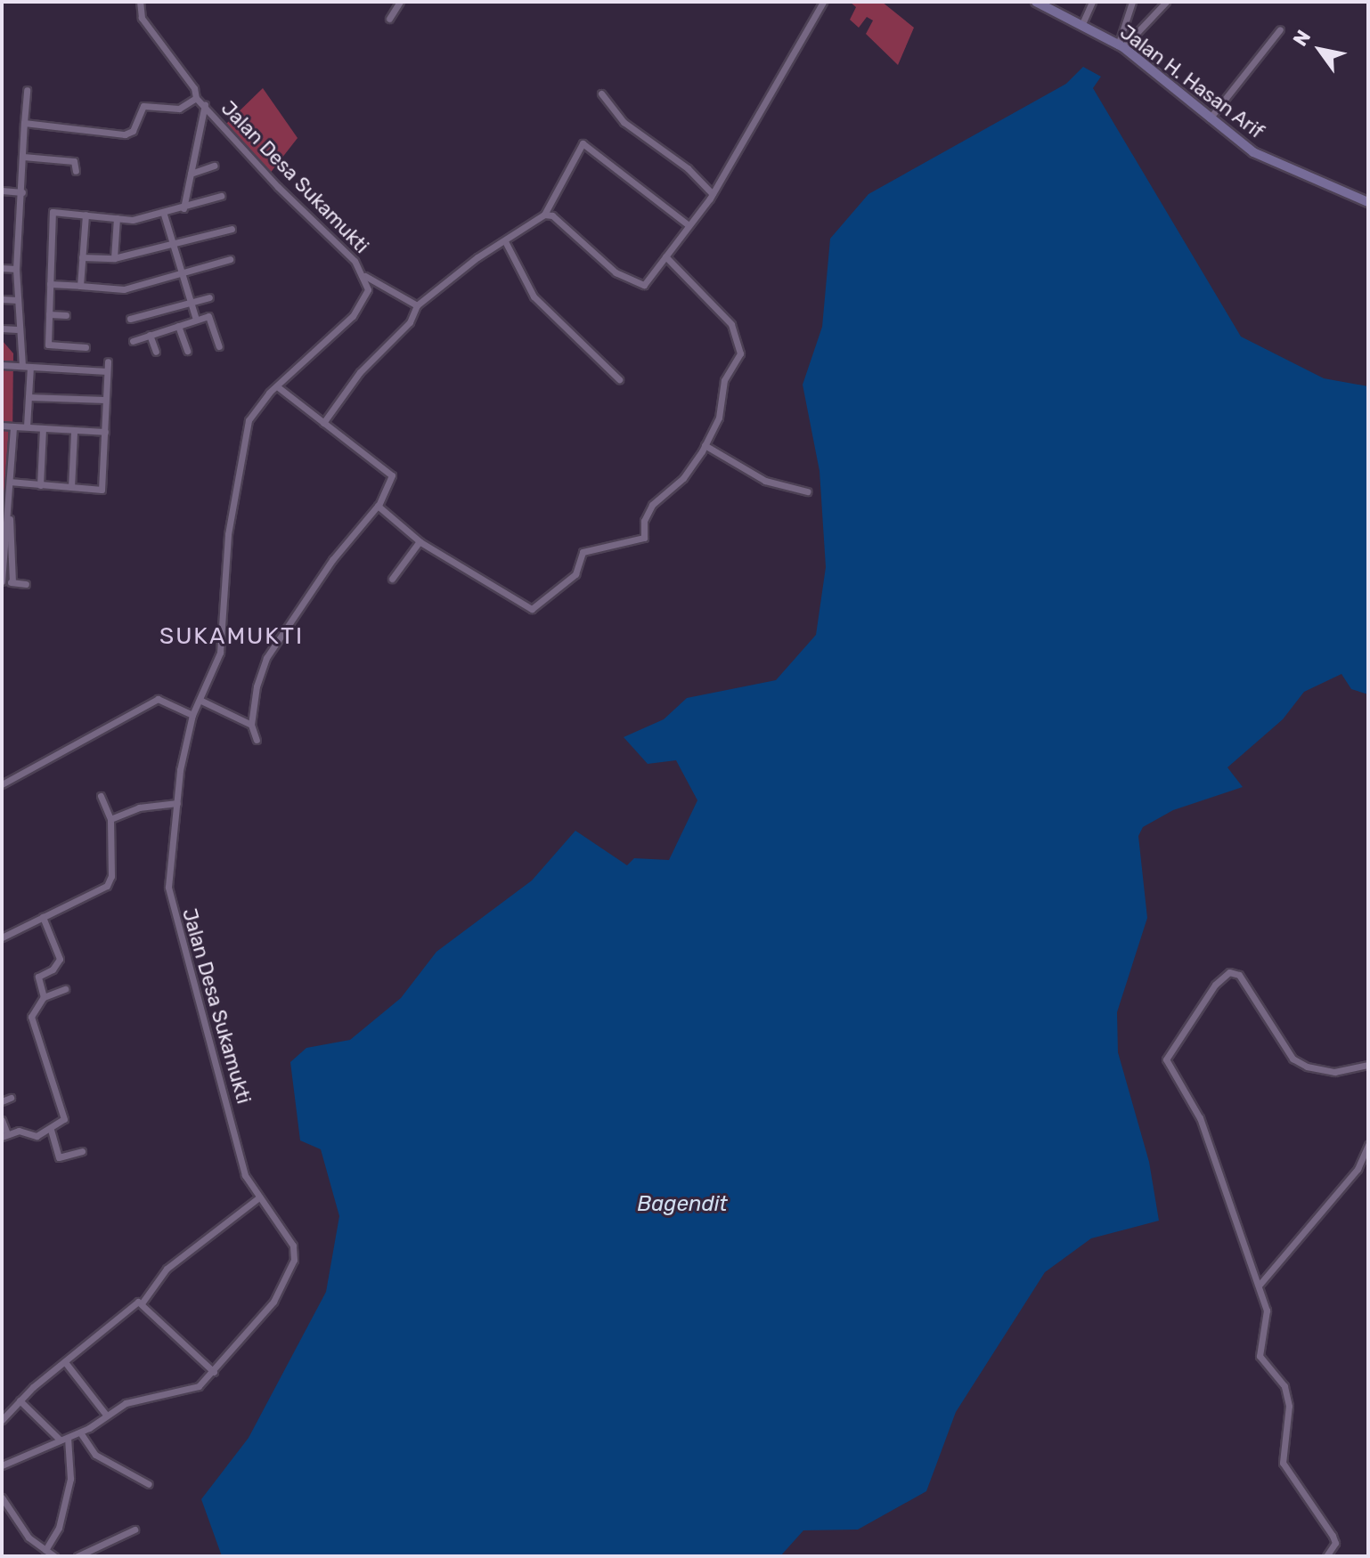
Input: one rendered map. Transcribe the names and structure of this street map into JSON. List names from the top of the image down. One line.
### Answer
{"streets":{"main road":["Jalan H. Hasan Arif"],"street":["Jalan Desa Sukamukti"]},"districts":["SUKAMUKTI"],"water":["Bagendit"],"north":"top left"}
